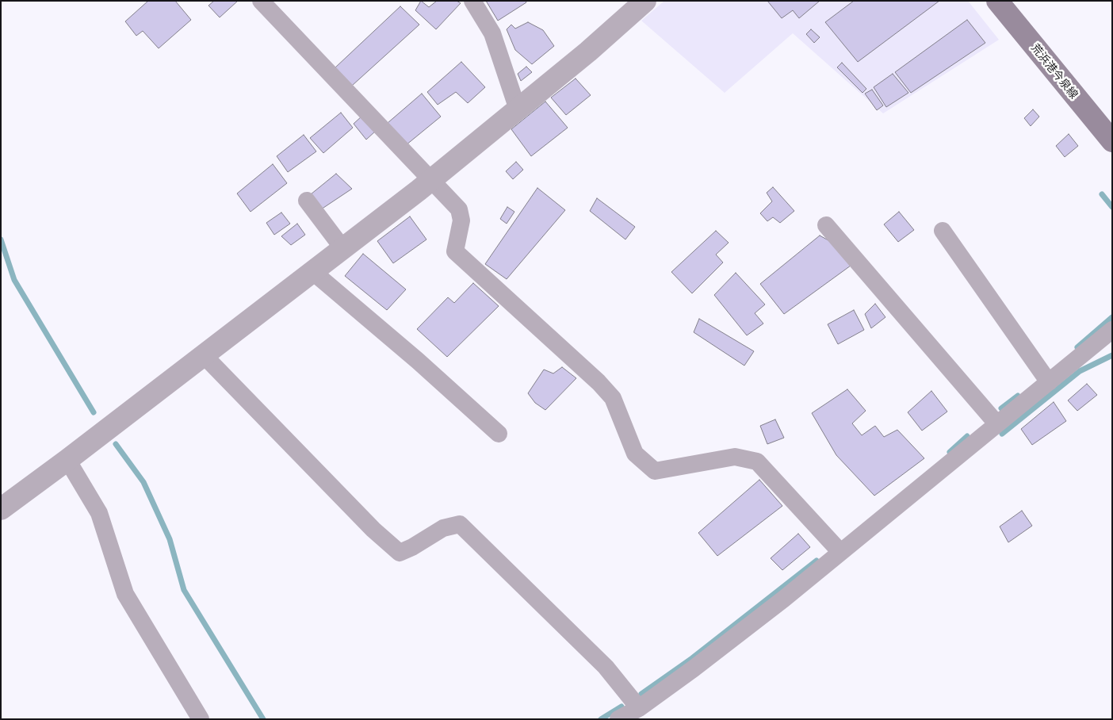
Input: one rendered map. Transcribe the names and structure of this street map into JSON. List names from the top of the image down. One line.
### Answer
{"streets":{"main road":["荒浜港今泉線"]}}
